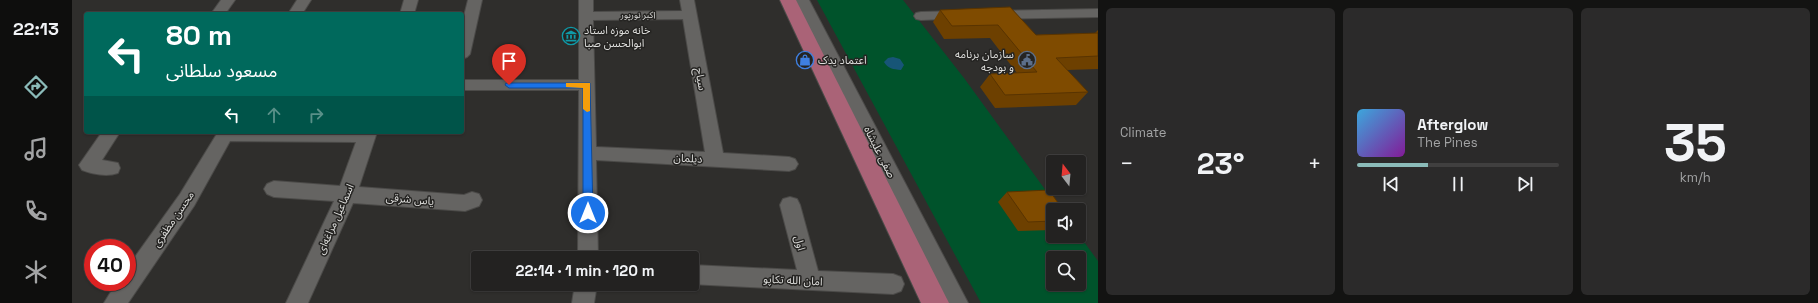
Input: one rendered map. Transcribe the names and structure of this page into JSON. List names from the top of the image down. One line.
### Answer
{"streets":{"main road":["صفی علیشاه"],"street":["اکبر نورپور","سیاح","دیلمان","یاس شرقی","محسن مظفری","اسماعیل مراغه‌ای","اول","امان الله تکاپو"]},"crossings":[["اکبر نورپور","سیاح"],["سیاح","دیلمان"],["یاس شرقی","اسماعیل مراغه‌ای"],["اول","امان الله تکاپو"]],"places":{"museum":["خانه موزه استاد ابوالحسن صبا"],"shop":["اعتماد یدک"],"public building":["سازمان برنامه و بودجه"]},"north":"top","page":{"tabs":"22:13","tile":["Climate",["35","km/h"]],"turn":["80 m","مسعود سلطانی"],"song":["Afterglow","The Pines"],"heat":["−","23°","+"],"limit":"40","trip":"22:14 · 1 min · 120 m"}}
